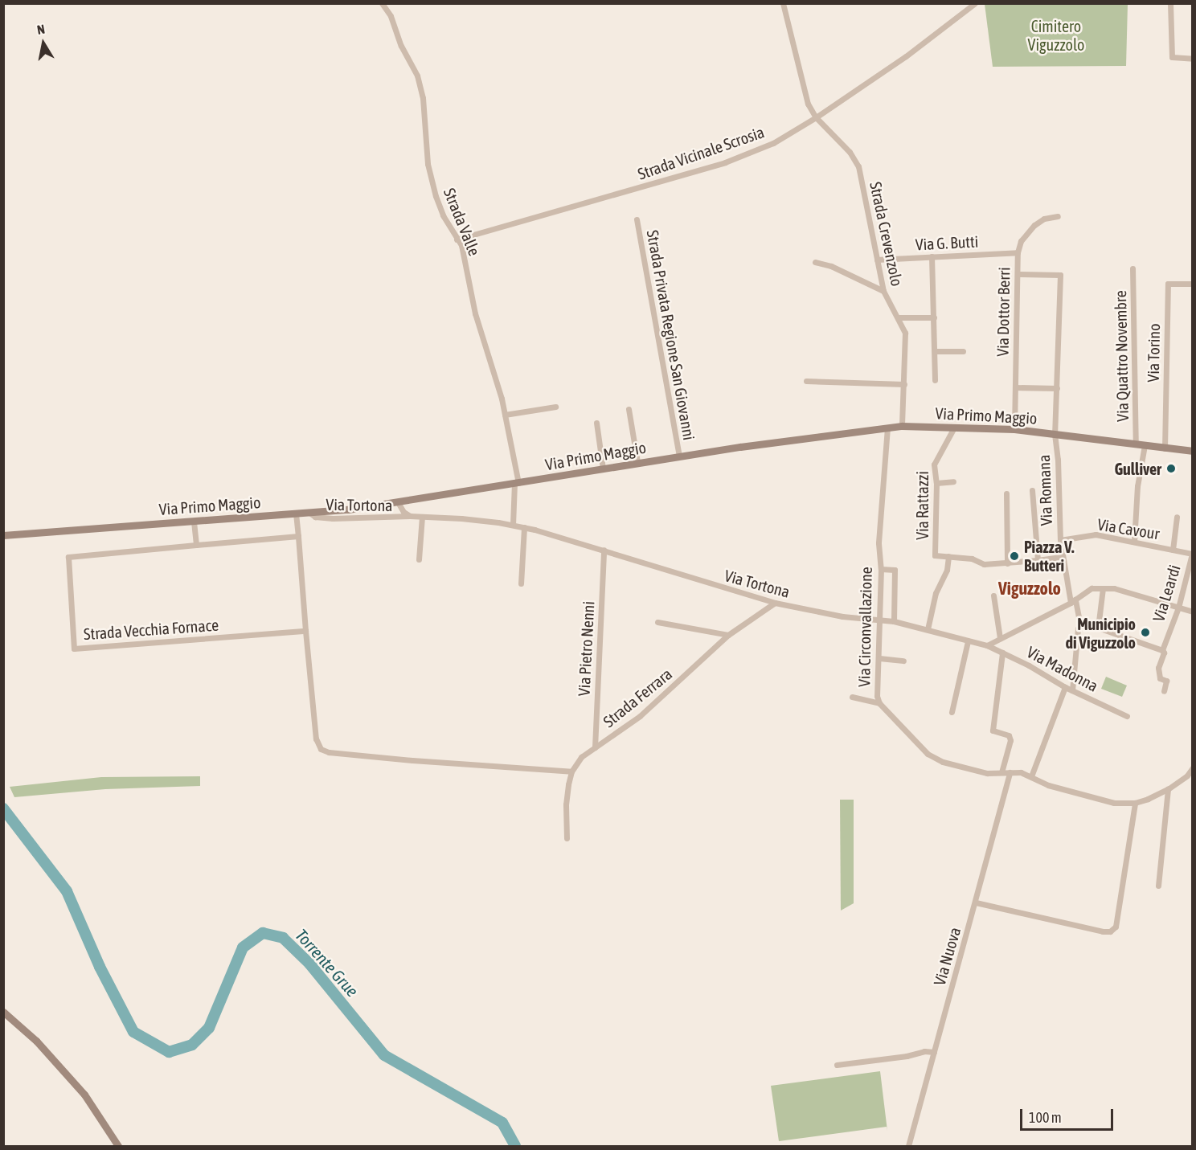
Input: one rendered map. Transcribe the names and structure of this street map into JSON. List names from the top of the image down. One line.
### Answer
{"streets":{"main road":["Via Primo Maggio"],"street":["Strada Vicinale Scrosia","Strada Valle","Strada Crevenzolo","Via G. Butti","Via Dottor Berri","Strada Privata Regione San Giovanni","Via Torino","Via Quattro Novembre","Via Romana","Via Tortona","Via Rattazzi","Via Cavour","Via Leardi","Via Circonvallazione","Strada Vecchia Fornace","Via Pietro Nenni","Via Madonna","Strada Ferrara","Via Nuova"]},"crossings":[["Strada Vicinale Scrosia","Strada Valle"],["Strada Vicinale Scrosia","Strada Crevenzolo"],["Strada Valle","Via Primo Maggio"],["Strada Valle","Via Tortona"],["Strada Crevenzolo","Via G. Butti"],["Strada Crevenzolo","Via Primo Maggio"],["Via G. Butti","Via Dottor Berri"],["Via Dottor Berri","Via Primo Maggio"],["Via Dottor Berri","Via Romana"],["Strada Privata Regione San Giovanni","Via Primo Maggio"],["Via Torino","Via Primo Maggio"],["Via Quattro Novembre","Via Primo Maggio"],["Via Primo Maggio","Via Romana"],["Via Primo Maggio","Via Tortona"],["Via Primo Maggio","Via Rattazzi"],["Via Primo Maggio","Via Circonvallazione"],["Via Romana","Via Cavour"],["Via Tortona","Via Rattazzi"],["Via Tortona","Via Circonvallazione"],["Via Tortona","Via Pietro Nenni"],["Via Tortona","Via Madonna"],["Via Tortona","Strada Ferrara"],["Via Cavour","Via Leardi"],["Via Circonvallazione","Via Nuova"],["Via Pietro Nenni","Strada Ferrara"]],"districts":["Viguzzolo"],"water":["Torrente Grue"],"parks":["Cimitero Viguzzolo"],"places":["Gulliver","Piazza V. Butteri","Municipio di Viguzzolo"],"scale_bar":"100 m","north":"top"}
